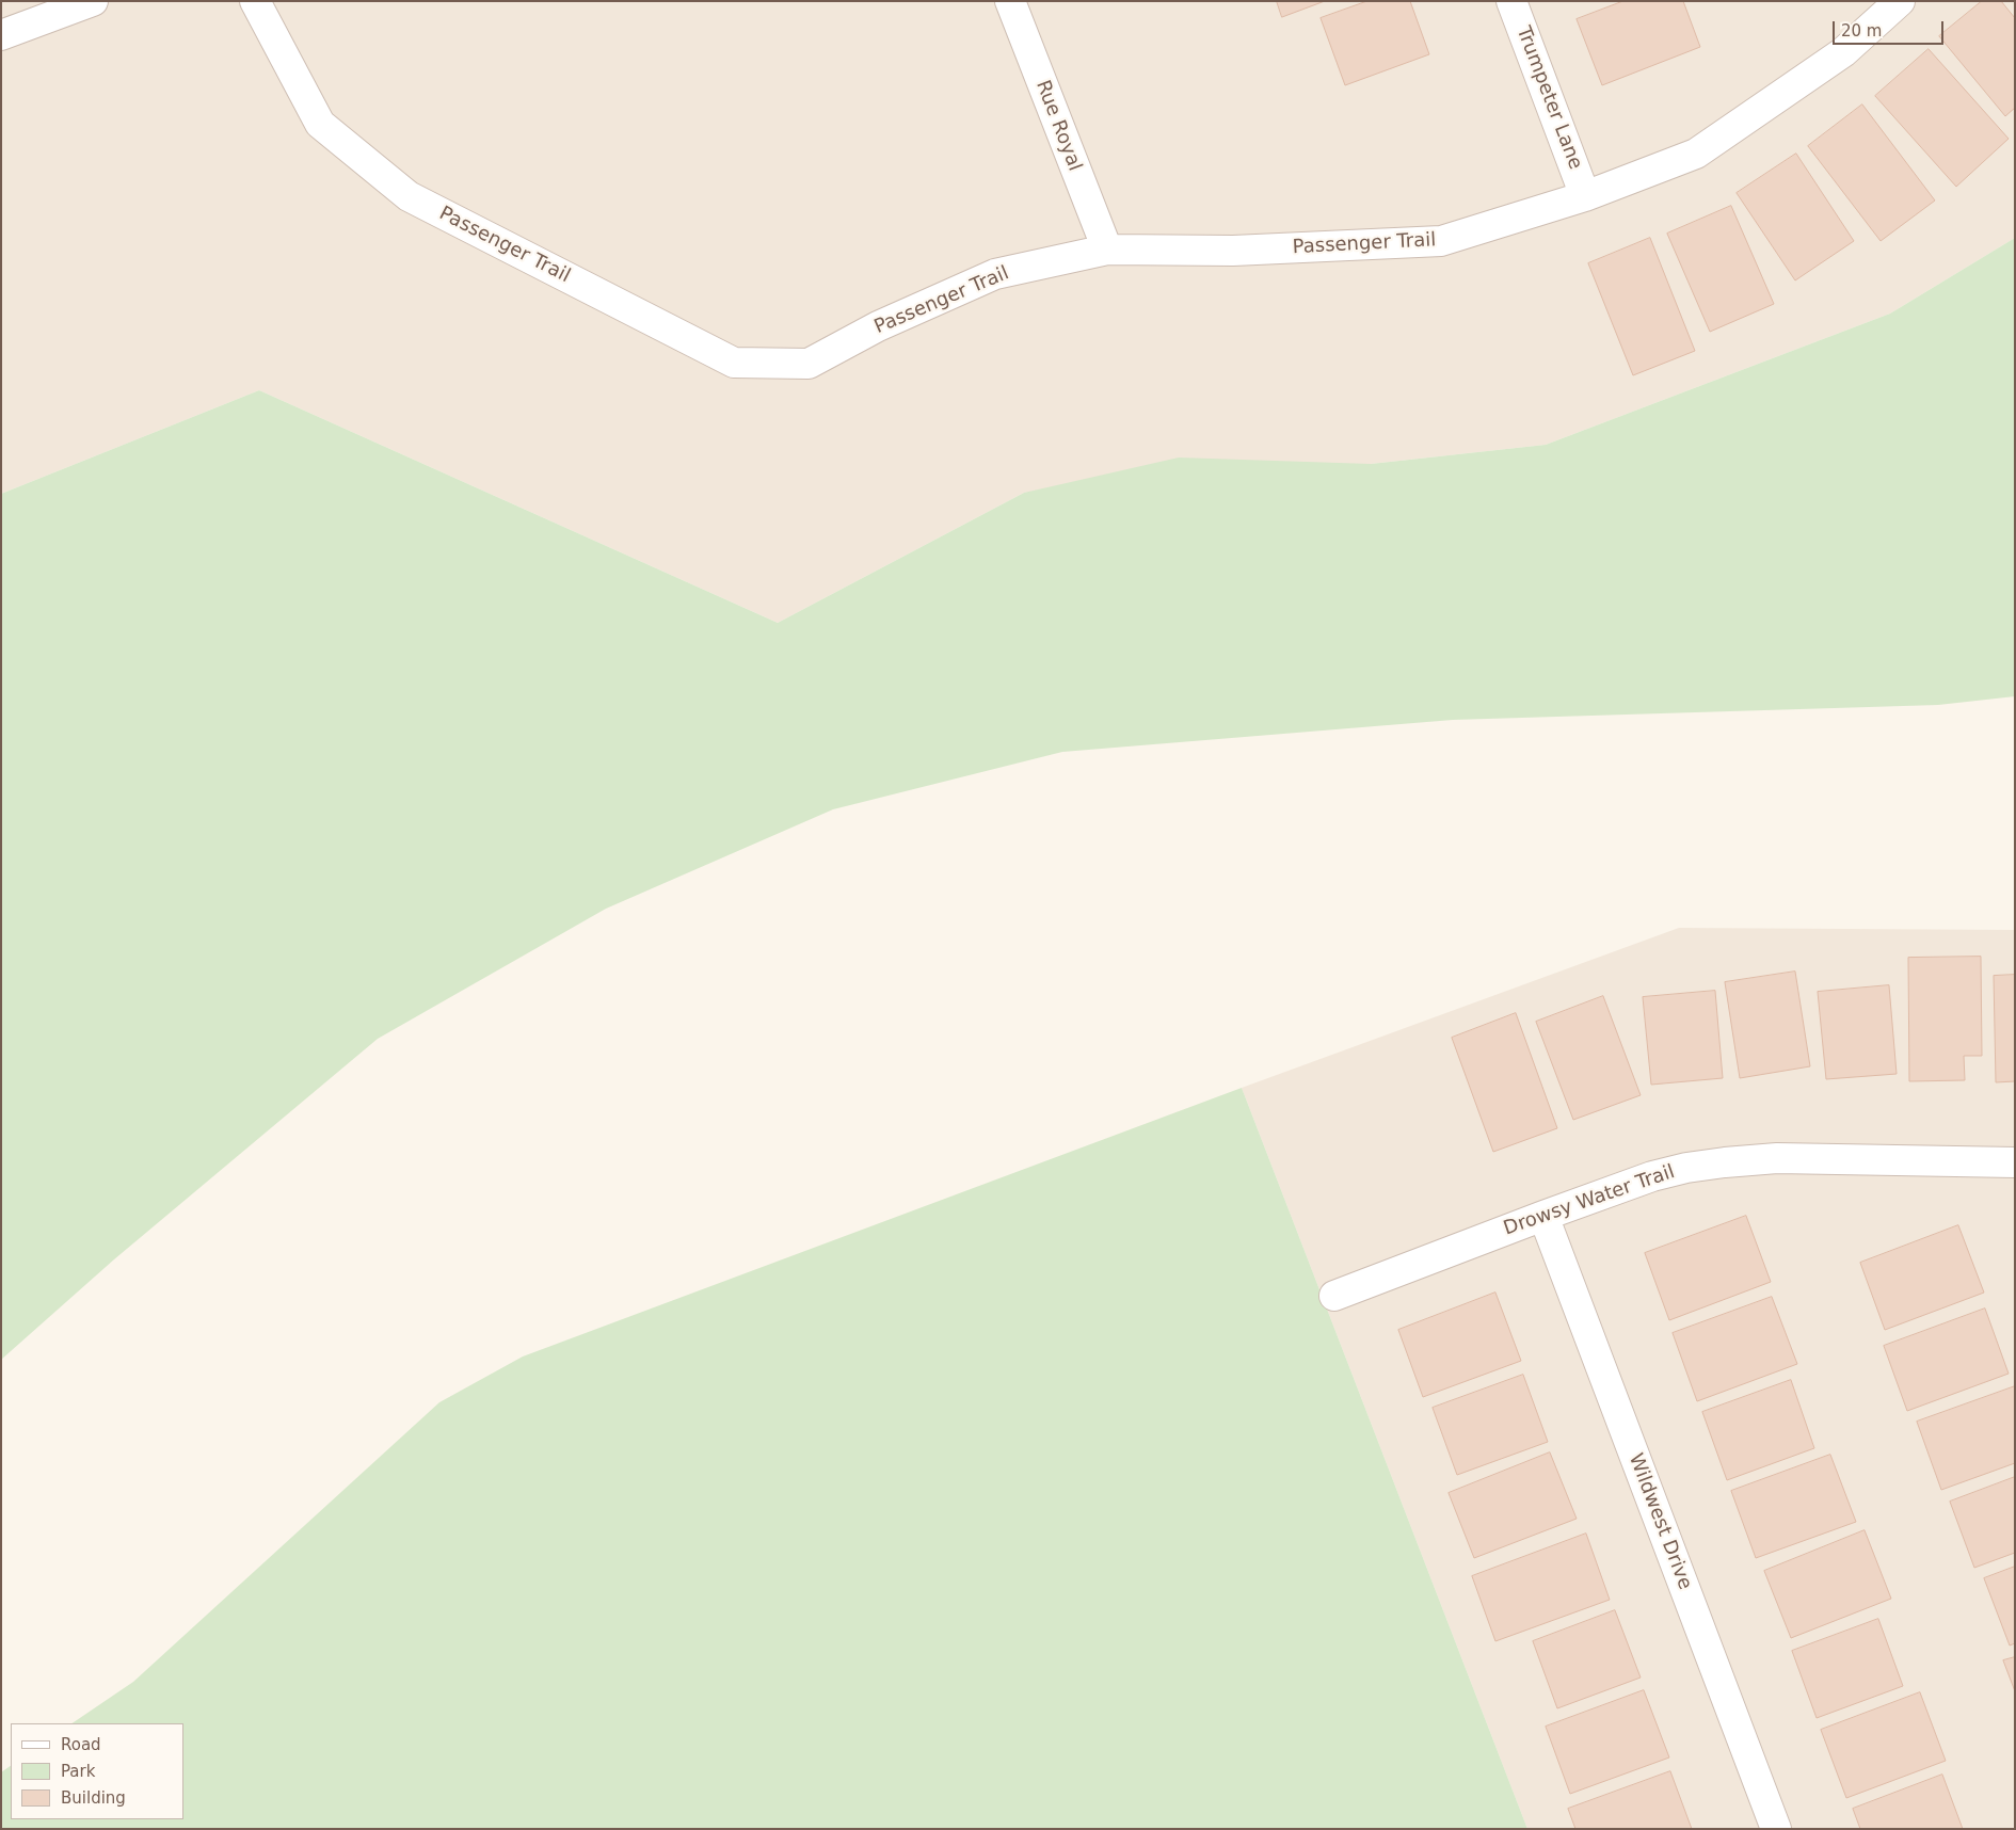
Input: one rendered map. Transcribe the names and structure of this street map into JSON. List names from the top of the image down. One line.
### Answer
{"streets":{"street":["Trumpeter Lane","Rue Royal","Passenger Trail","Drowsy Water Trail","Wildwest Drive"]},"crossings":[["Trumpeter Lane","Passenger Trail"],["Rue Royal","Passenger Trail"],["Drowsy Water Trail","Wildwest Drive"]],"legend":["Road","Park","Building"],"scale_bar":"20 m"}
